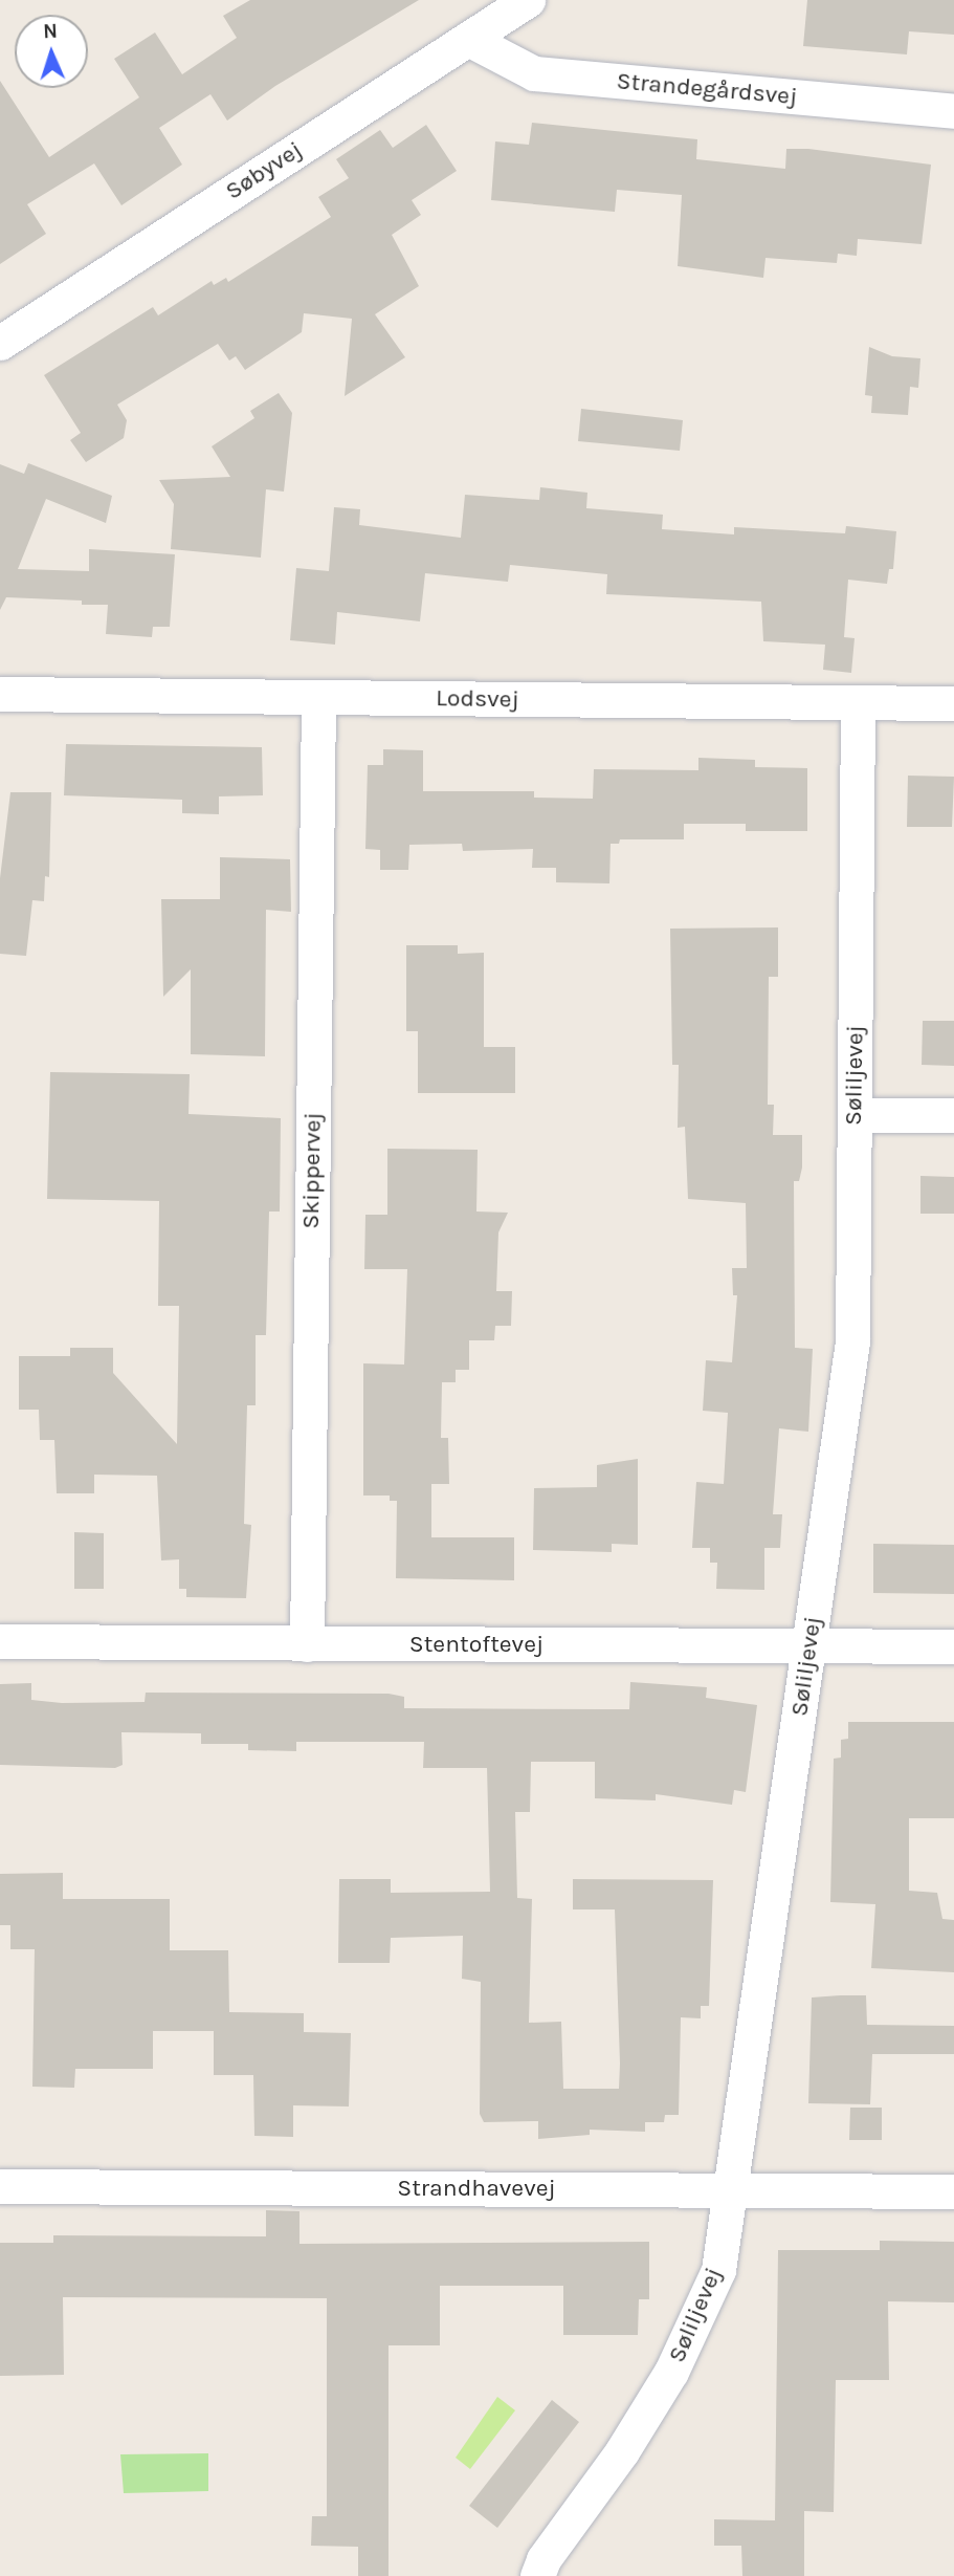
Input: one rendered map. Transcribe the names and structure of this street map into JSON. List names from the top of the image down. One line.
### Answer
{"streets":{"street":["Strandegårdsvej","Søbyvej","Lodsvej","Søliljevej","Skippervej","Stentoftevej","Strandhavevej"]},"crossings":[["Strandegårdsvej","Søbyvej"],["Lodsvej","Søliljevej"],["Lodsvej","Skippervej"],["Søliljevej","Stentoftevej"],["Søliljevej","Strandhavevej"],["Skippervej","Stentoftevej"]],"north":"top"}
